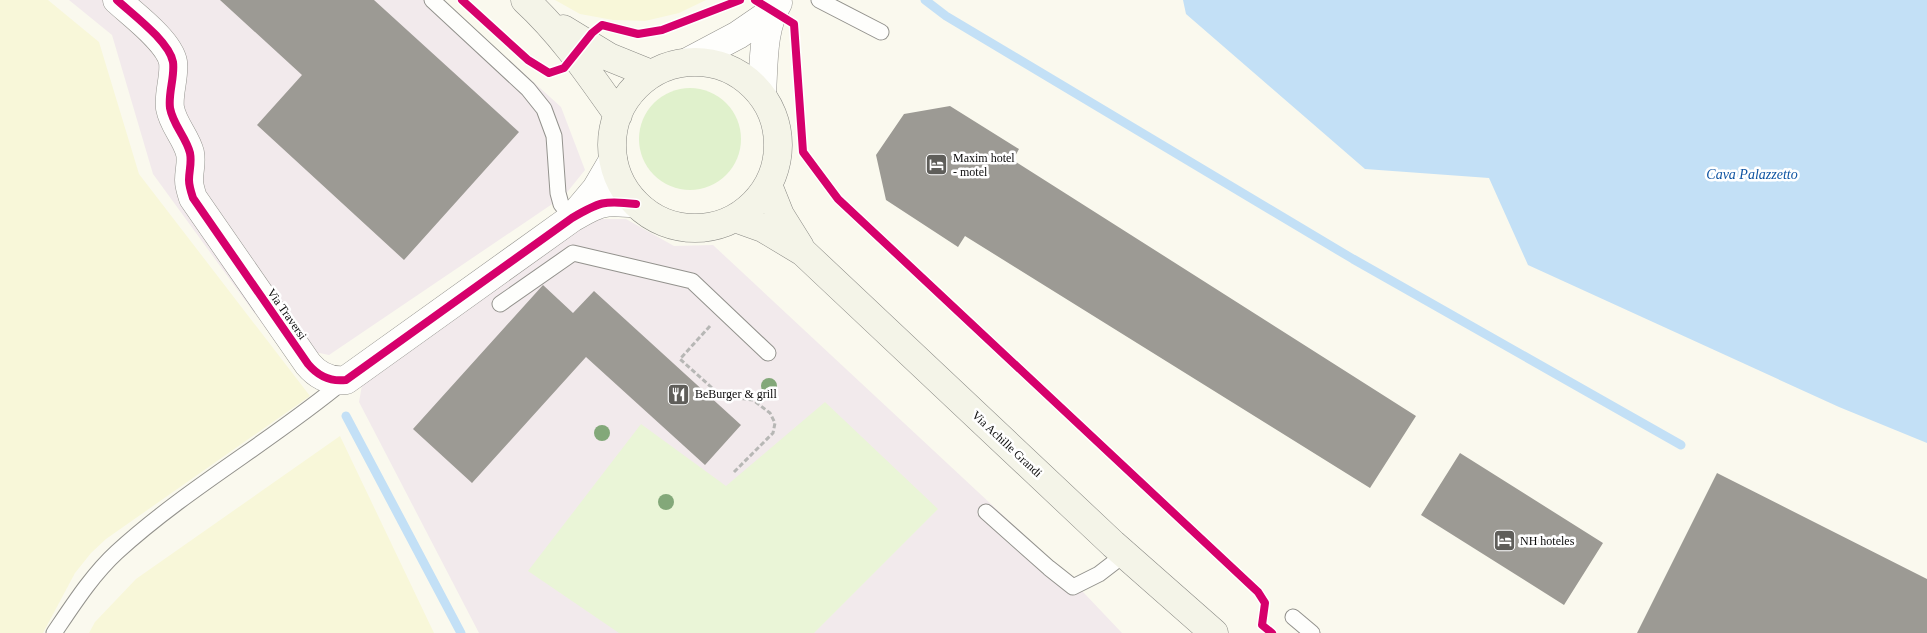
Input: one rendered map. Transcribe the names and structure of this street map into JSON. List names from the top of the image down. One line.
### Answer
{"streets":{"main road":["Via Achille Grandi"],"street":["Via Traversi"]},"water":["Cava Palazzetto"],"places":{"hotel":["Maxim hotel - motel","NH hoteles"],"restaurant":["BeBurger & grill"]}}
